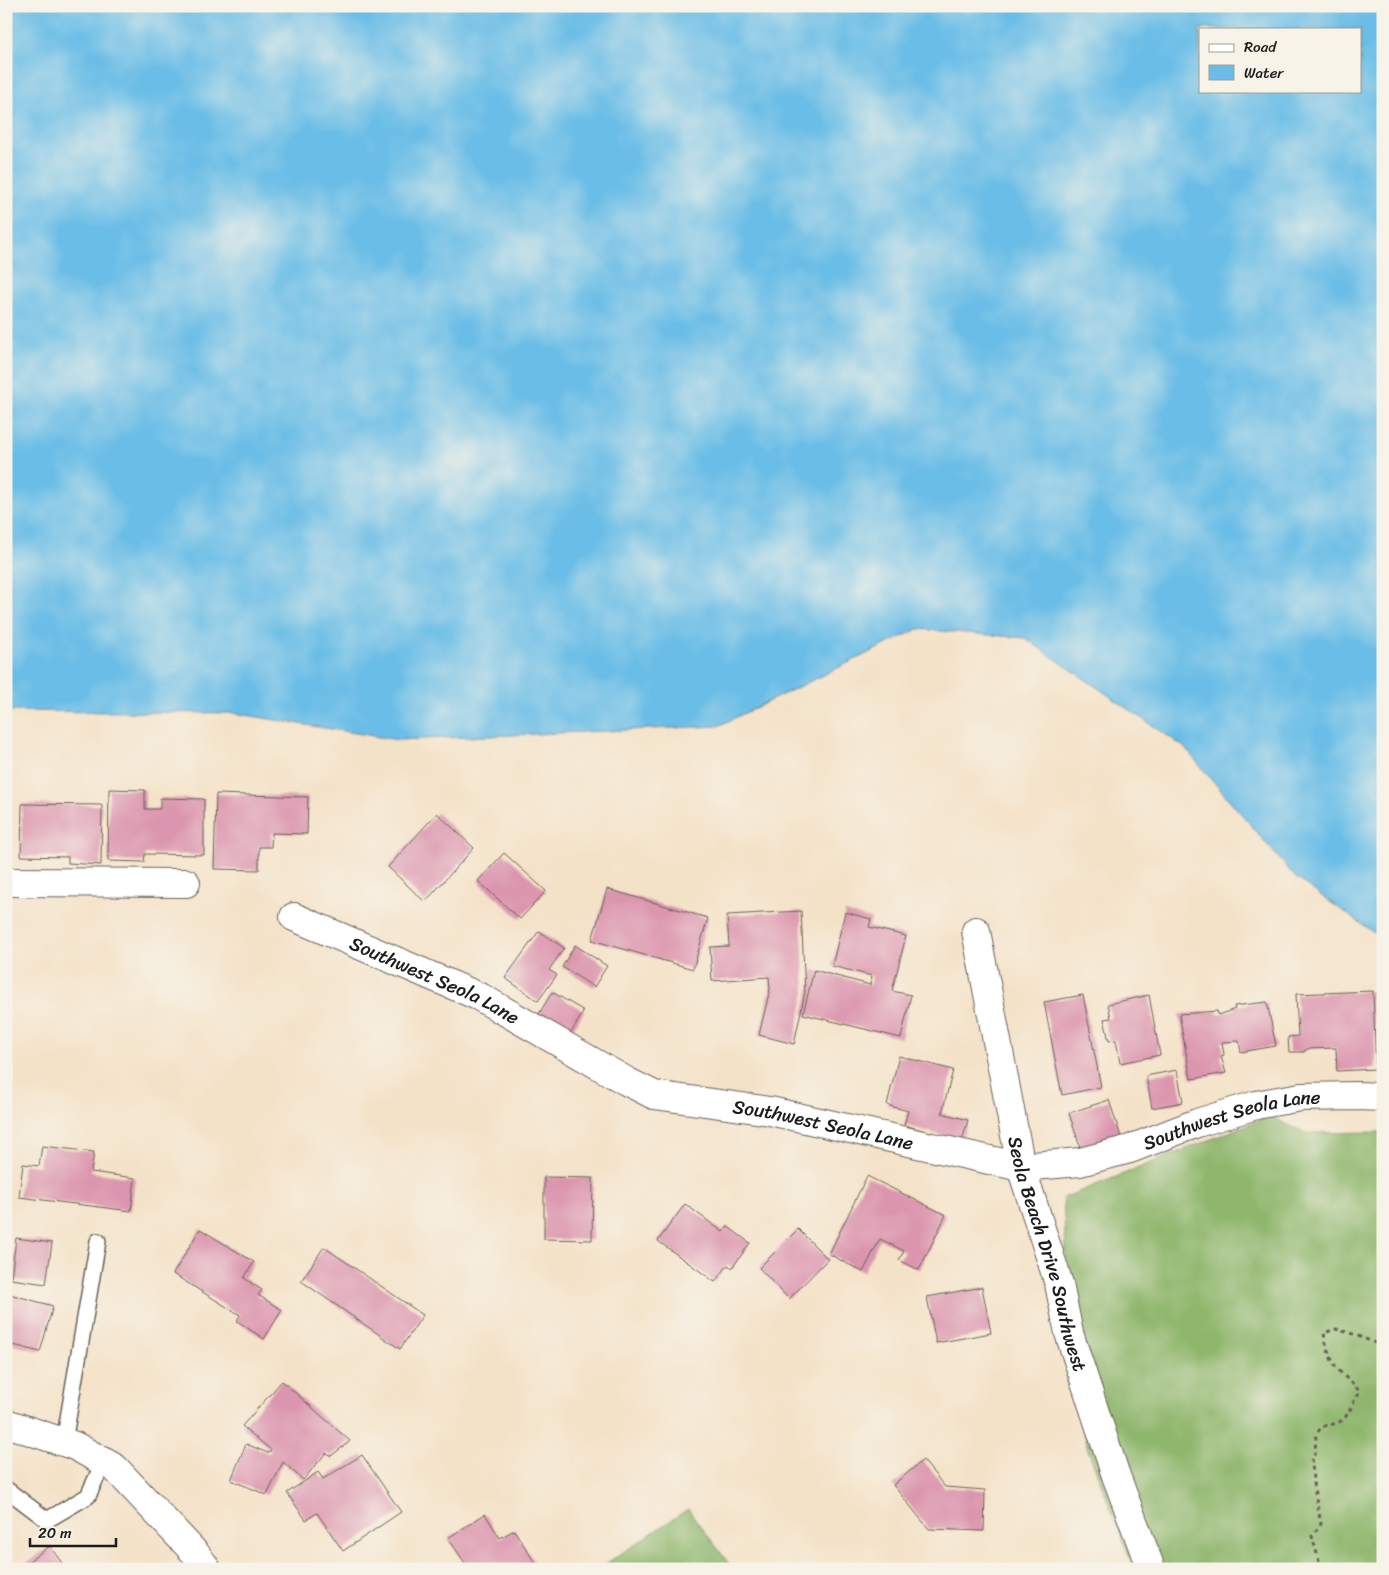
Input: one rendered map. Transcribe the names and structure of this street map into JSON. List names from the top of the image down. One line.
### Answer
{"streets":{"street":["Southwest Seola Lane","Seola Beach Drive Southwest"]},"crossings":[["Southwest Seola Lane","Seola Beach Drive Southwest"]],"legend":["Road","Water"],"scale_bar":"20 m"}
